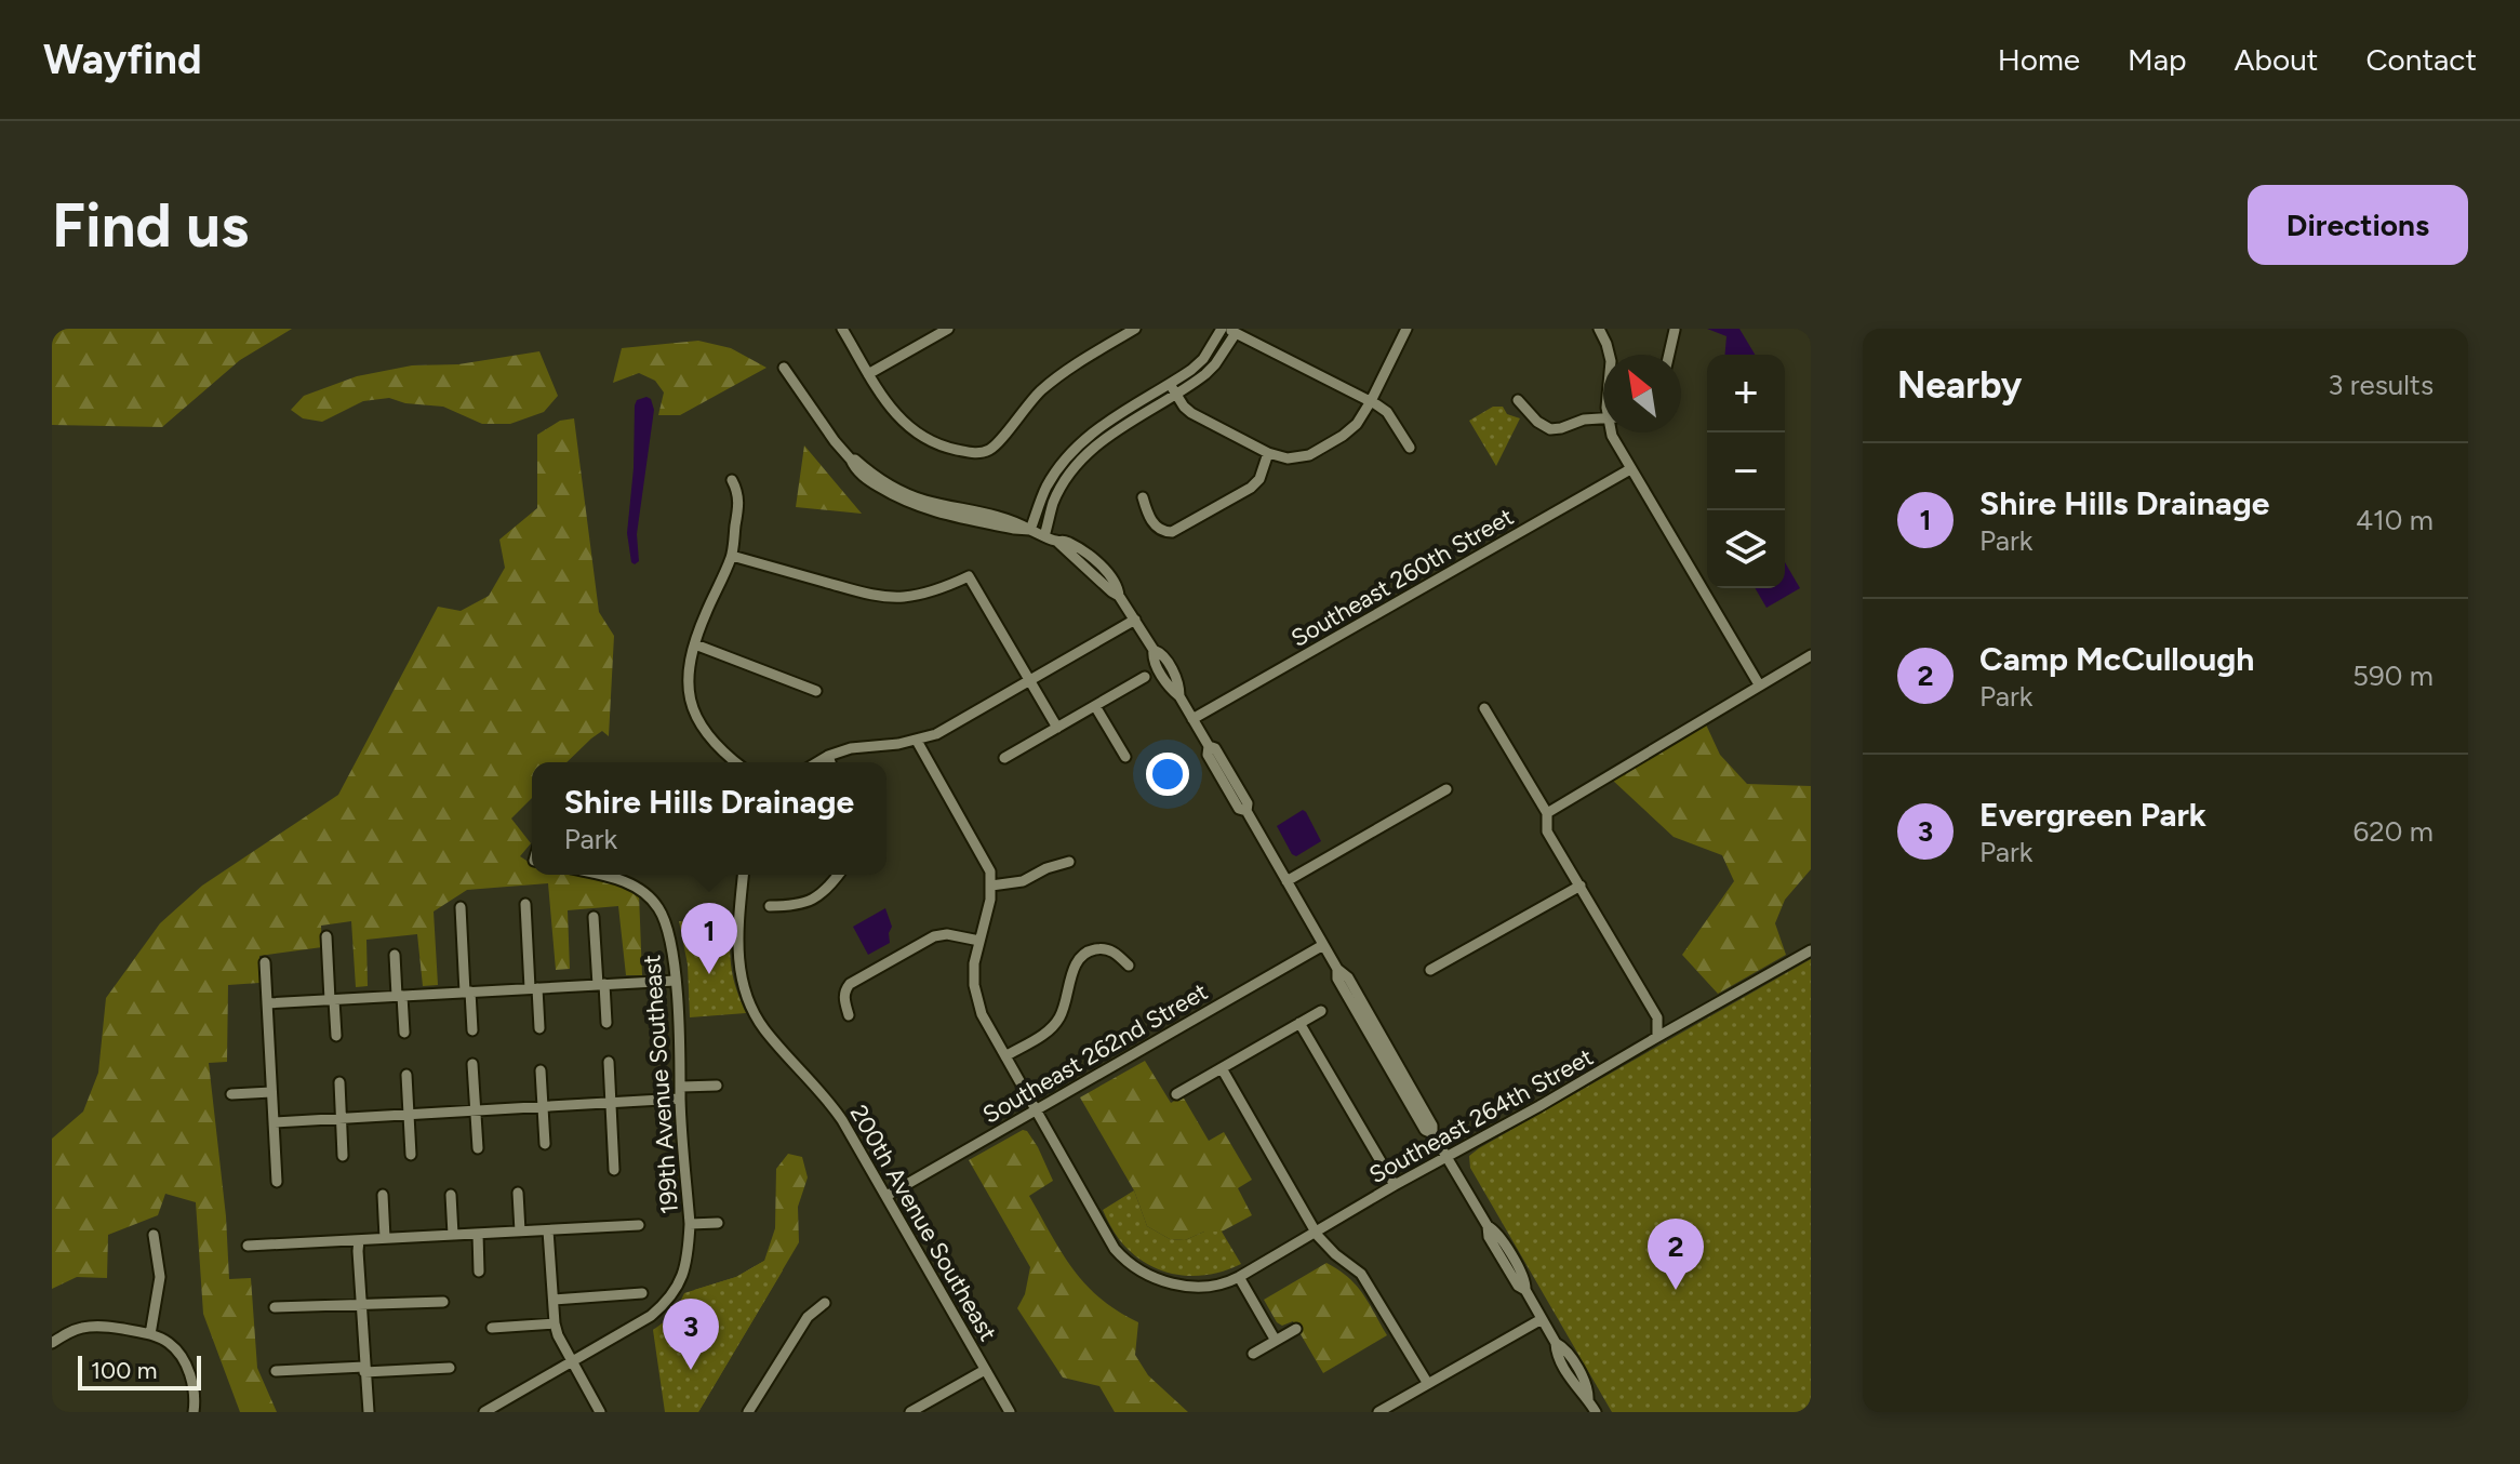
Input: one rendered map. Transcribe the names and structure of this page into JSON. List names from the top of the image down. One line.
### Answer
{"streets":{"street":["Southeast 260th Street","Southeast 262nd Street","199th Avenue Southeast","Southeast 264th Street","200th Avenue Southeast"]},"crossings":[["Southeast 262nd Street","Southeast 264th Street"],["Southeast 262nd Street","200th Avenue Southeast"]],"scale_bar":"100 m","north":"top left","page":{"header":"Wayfind","nav":["Home","Map","About","Contact"],"buttons":"Directions","title":"Find us","heading":["Nearby","3 results"],"map_buttons":["+","−"],"list":[{"mark":"1","name":"Shire Hills Drainage","note":"Park","value":"410 m"},{"mark":"2","name":"Camp McCullough","note":"Park","value":"590 m"},{"mark":"3","name":"Evergreen Park","note":"Park","value":"620 m"}],"popup":["Shire Hills Drainage","Park"],"pins":["1","2","3"],"scale":"100 m"}}
